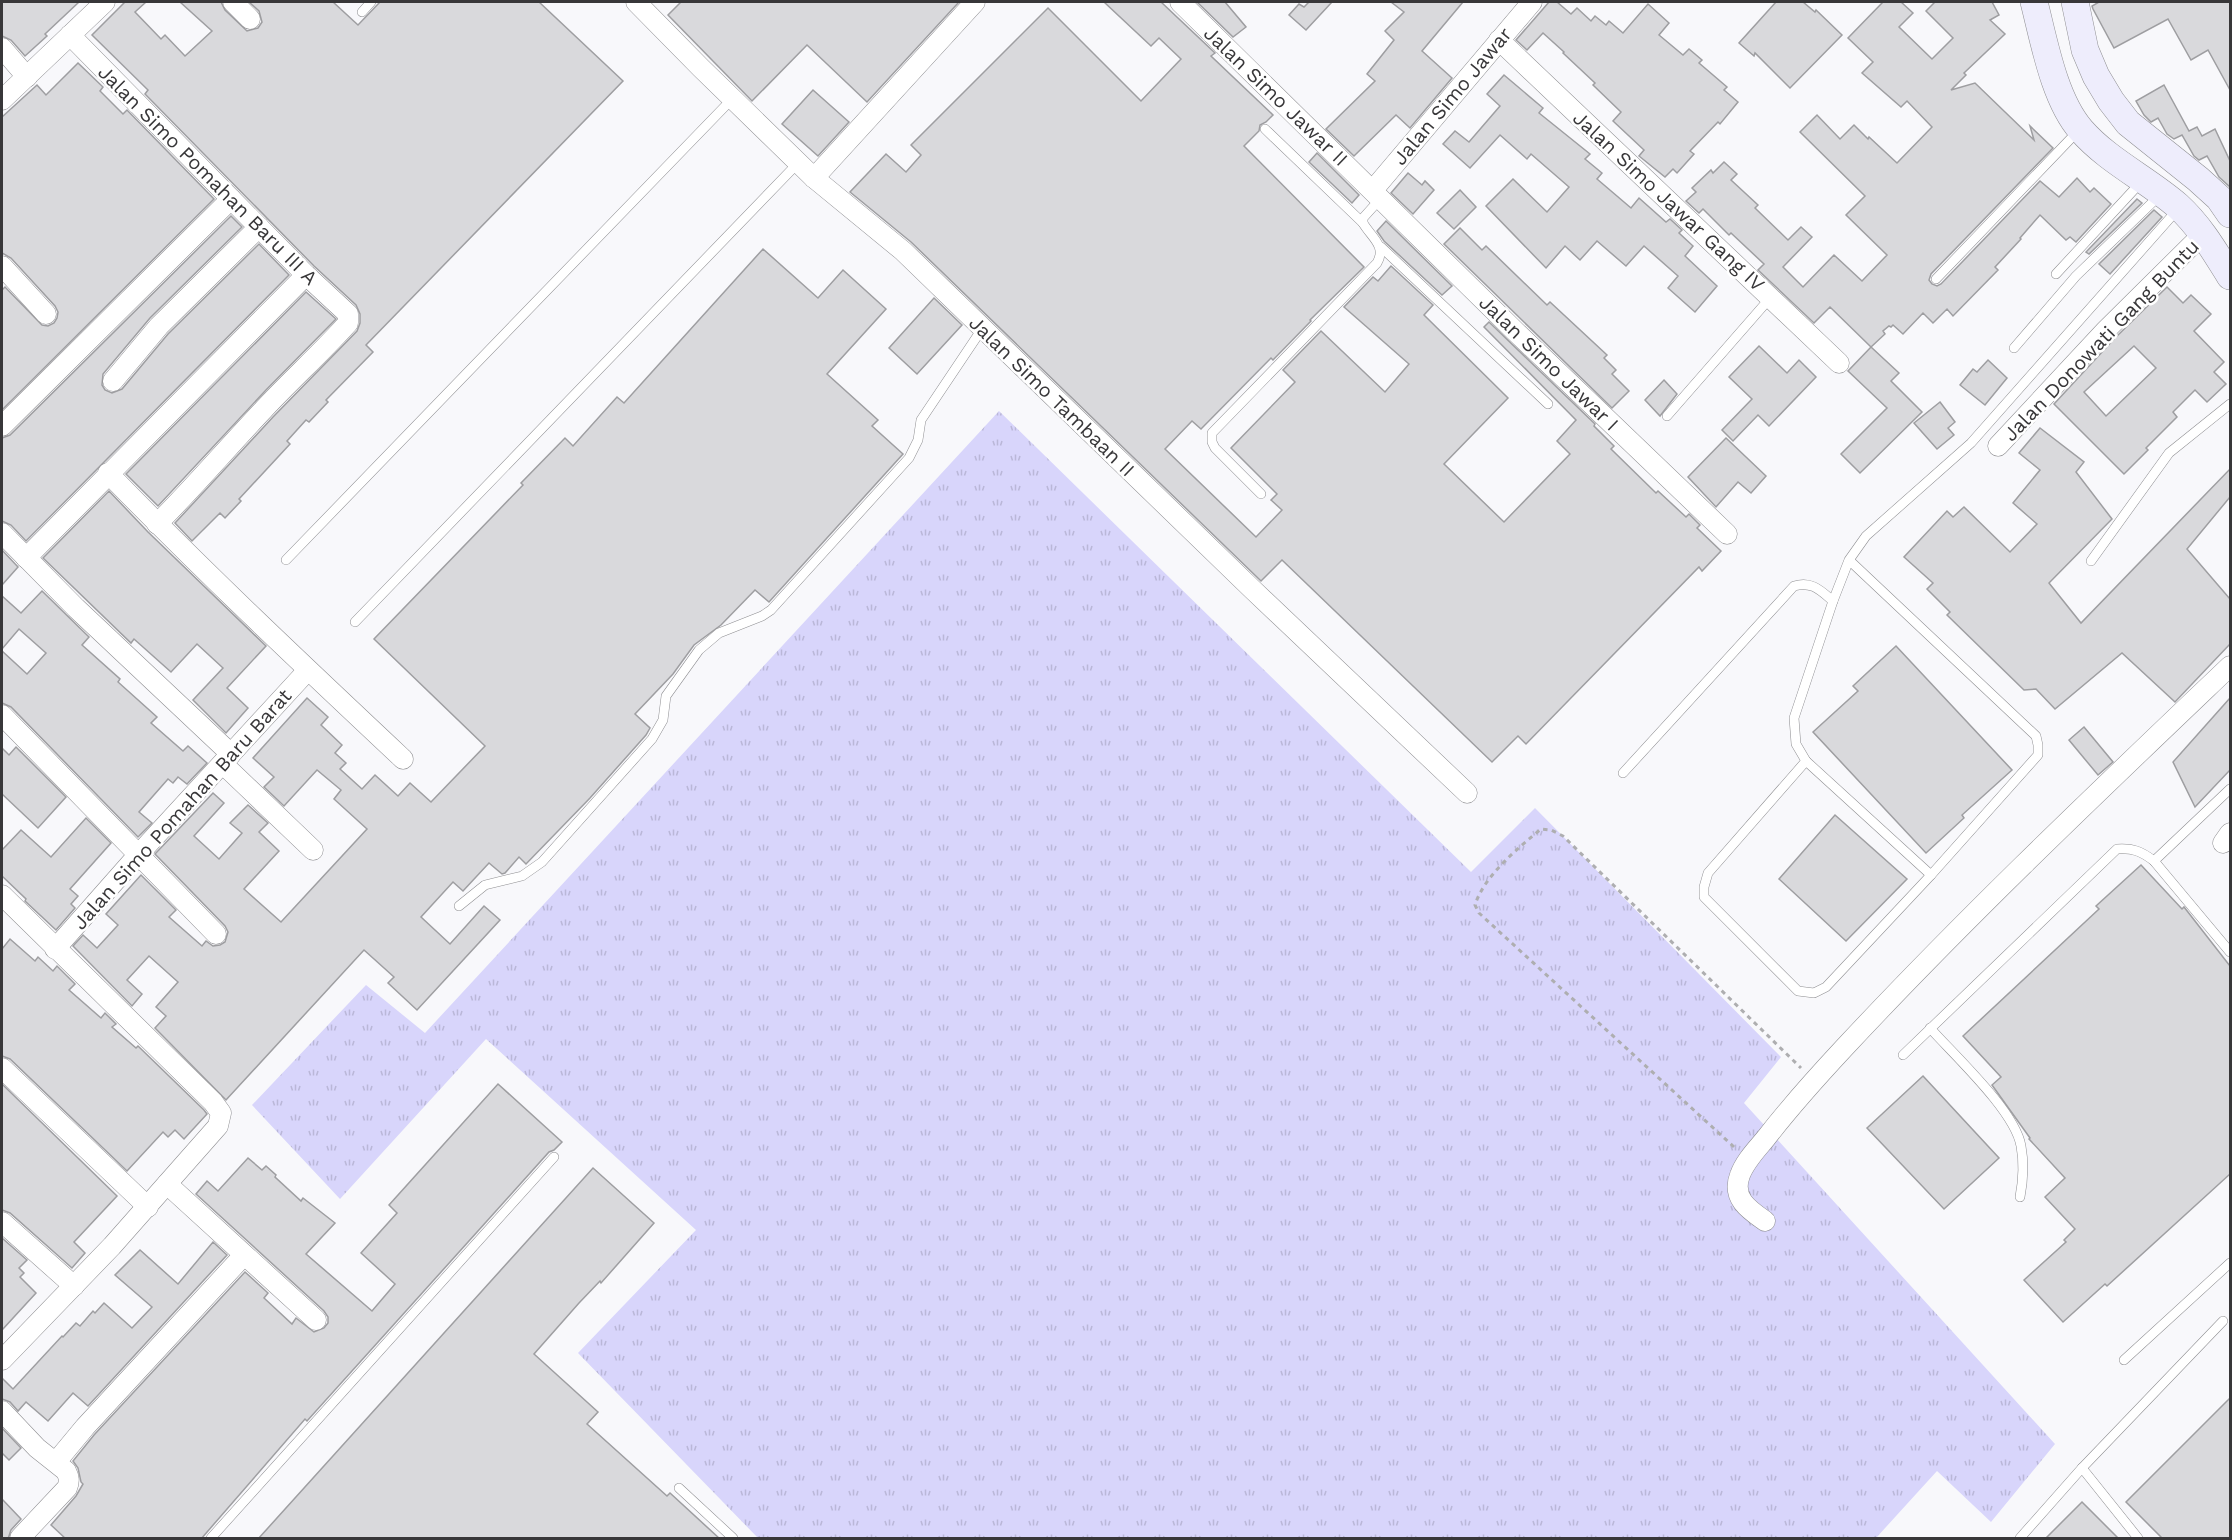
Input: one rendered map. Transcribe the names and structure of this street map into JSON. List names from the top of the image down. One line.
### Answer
{"streets":{"street":["Jalan Simo Jawar II","Jalan Simo Jawar","Jalan Simo Pomahan Baru III A","Jalan Simo Jawar Gang IV","Jalan Donowati Gang Buntu","Jalan Simo Jawar I","Jalan Simo Tambaan II","Jalan Simo Pomahan Baru Barat"]},"crossings":[["Jalan Simo Jawar II","Jalan Simo Jawar"],["Jalan Simo Jawar II","Jalan Simo Jawar I"],["Jalan Simo Jawar","Jalan Simo Jawar Gang IV"],["Jalan Simo Jawar","Jalan Simo Jawar I"]]}
